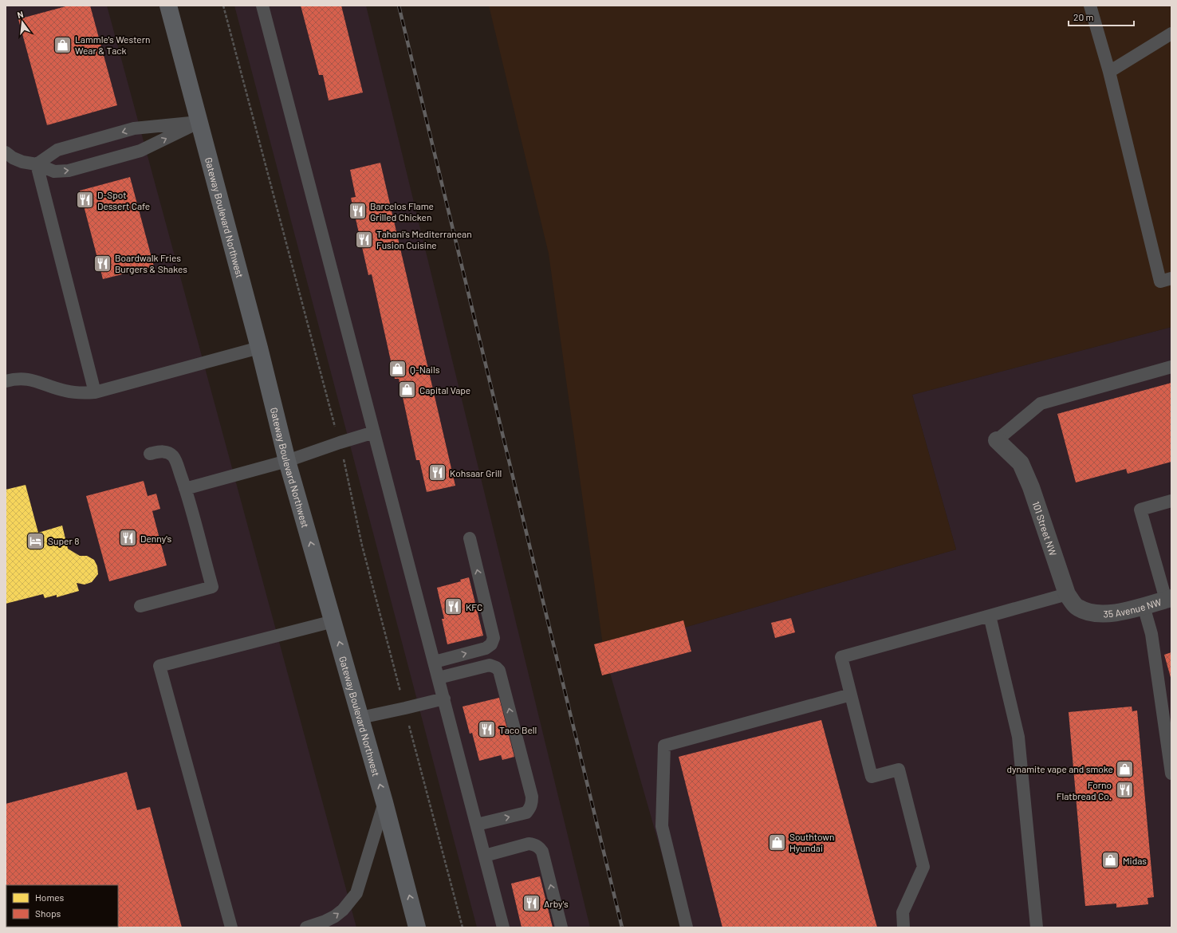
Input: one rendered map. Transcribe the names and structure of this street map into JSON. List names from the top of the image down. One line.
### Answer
{"streets":{"highway":["Gateway Boulevard Northwest"],"street":["101 Street NW","35 Avenue NW"]},"crossings":[["101 Street NW","35 Avenue NW"]],"one_way":["Gateway Boulevard Northwest"],"places":{"shop":["Lammle's Western Wear & Tack","Q-Nails","Capital Vape","dynamite vape and smoke","Southtown Hyundai","Midas"],"restaurant":["D-Spot Dessert Cafe","Barcelos Flame Grilled Chicken","Tahani's Mediterranean Fusion Cuisine","Boardwalk Fries Burgers & Shakes","Kohsaar Grill","Denny's","KFC","Taco Bell","Forno Flatbread Co.","Arby's"],"hotel":["Super 8"]},"legend":["Homes","Shops"],"scale_bar":"20 m","north":"top"}
